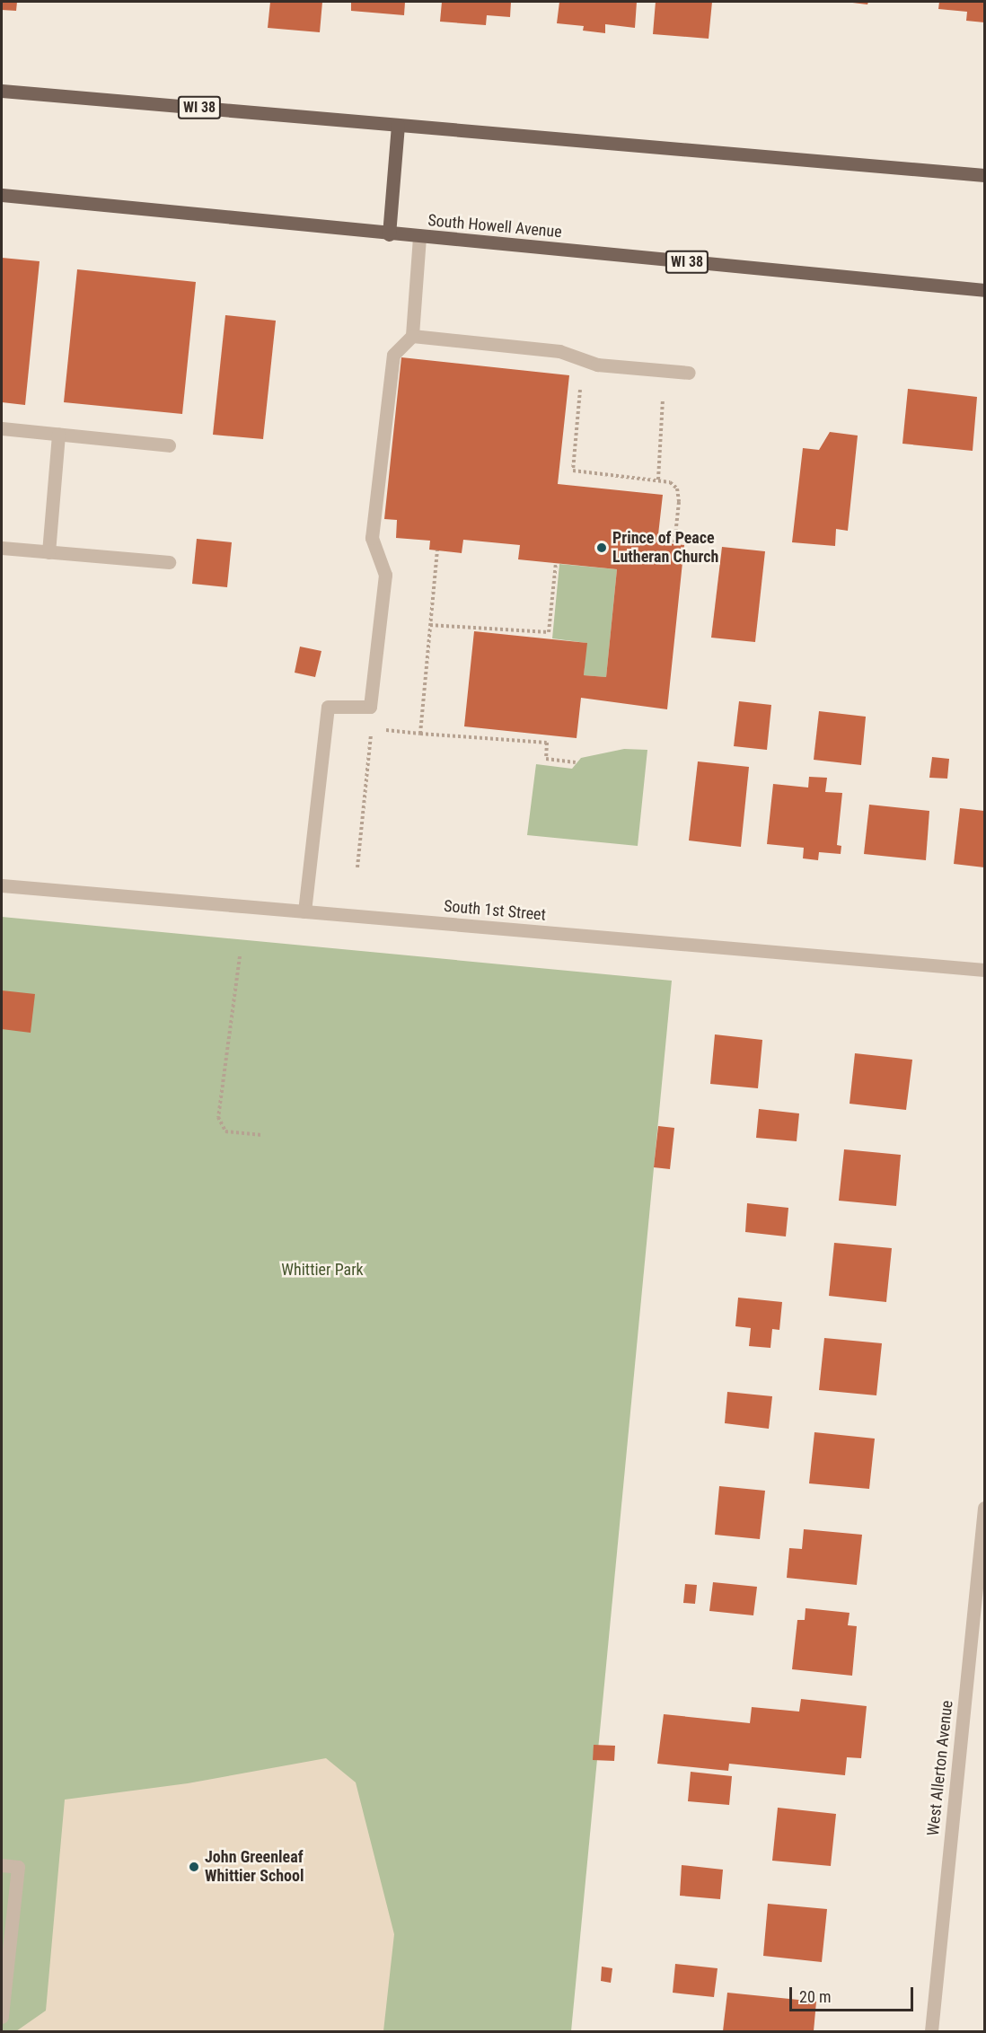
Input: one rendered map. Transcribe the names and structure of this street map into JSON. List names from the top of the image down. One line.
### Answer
{"streets":{"main road":["WI 38","South Howell Avenue"],"street":["South 1st Street","West Allerton Avenue"]},"parks":["Whittier Park"],"places":["Prince of Peace Lutheran Church","John Greenleaf Whittier School"],"scale_bar":"20 m"}
